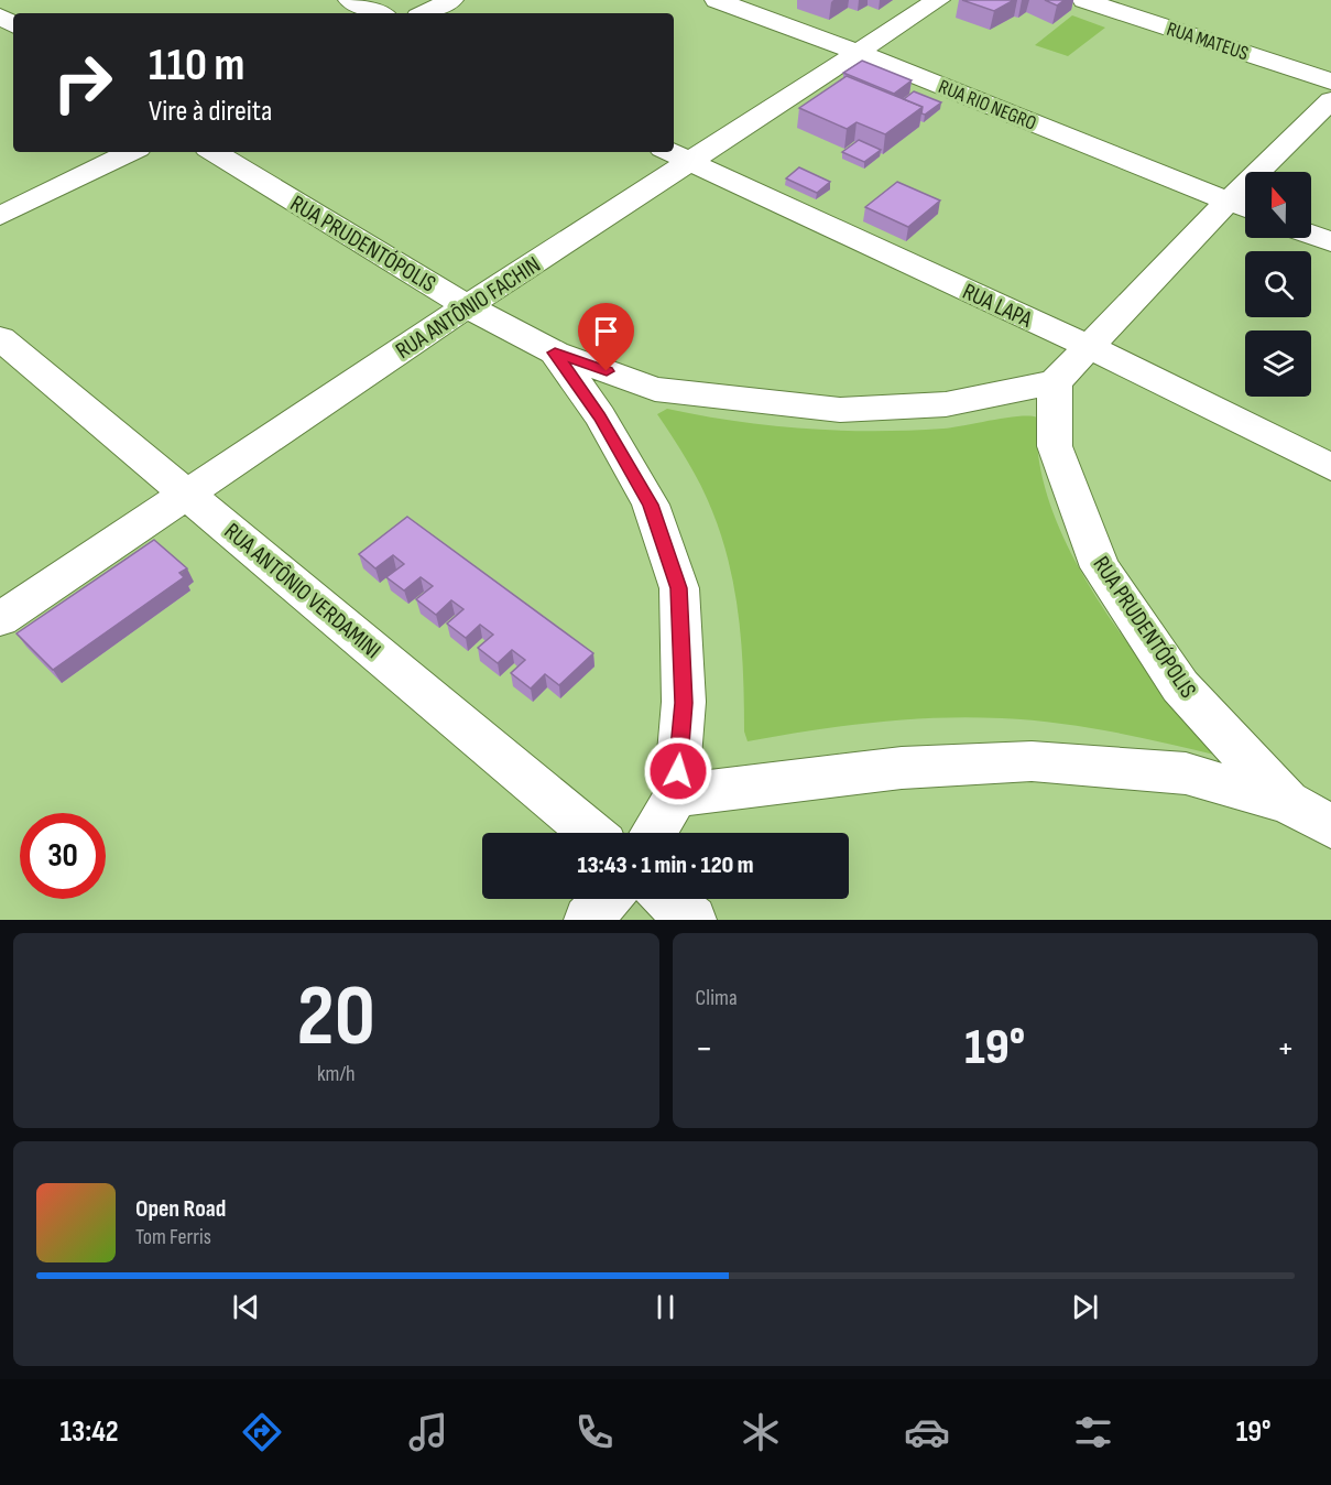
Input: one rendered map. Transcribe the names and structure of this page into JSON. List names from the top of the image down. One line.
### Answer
{"streets":{"street":["RUA MATEUS","RUA RIO NEGRO","RUA PRUDENTÓPOLIS","RUA LAPA","RUA ANTÔNIO FACHIN","RUA ANTÔNIO VERDAMINI"]},"crossings":[["RUA RIO NEGRO","RUA ANTÔNIO FACHIN"],["RUA PRUDENTÓPOLIS","RUA ANTÔNIO FACHIN"],["RUA LAPA","RUA ANTÔNIO FACHIN"],["RUA ANTÔNIO FACHIN","RUA ANTÔNIO VERDAMINI"]],"north":"top","page":{"turn":["110 m","Vire à direita"],"limit":"30","trip":"13:43 · 1 min · 120 m","tile":[["20","km/h"],"Clima"],"heat":["−","19°","+"],"song":["Open Road","Tom Ferris"],"tabs":["13:42","19°"]}}
